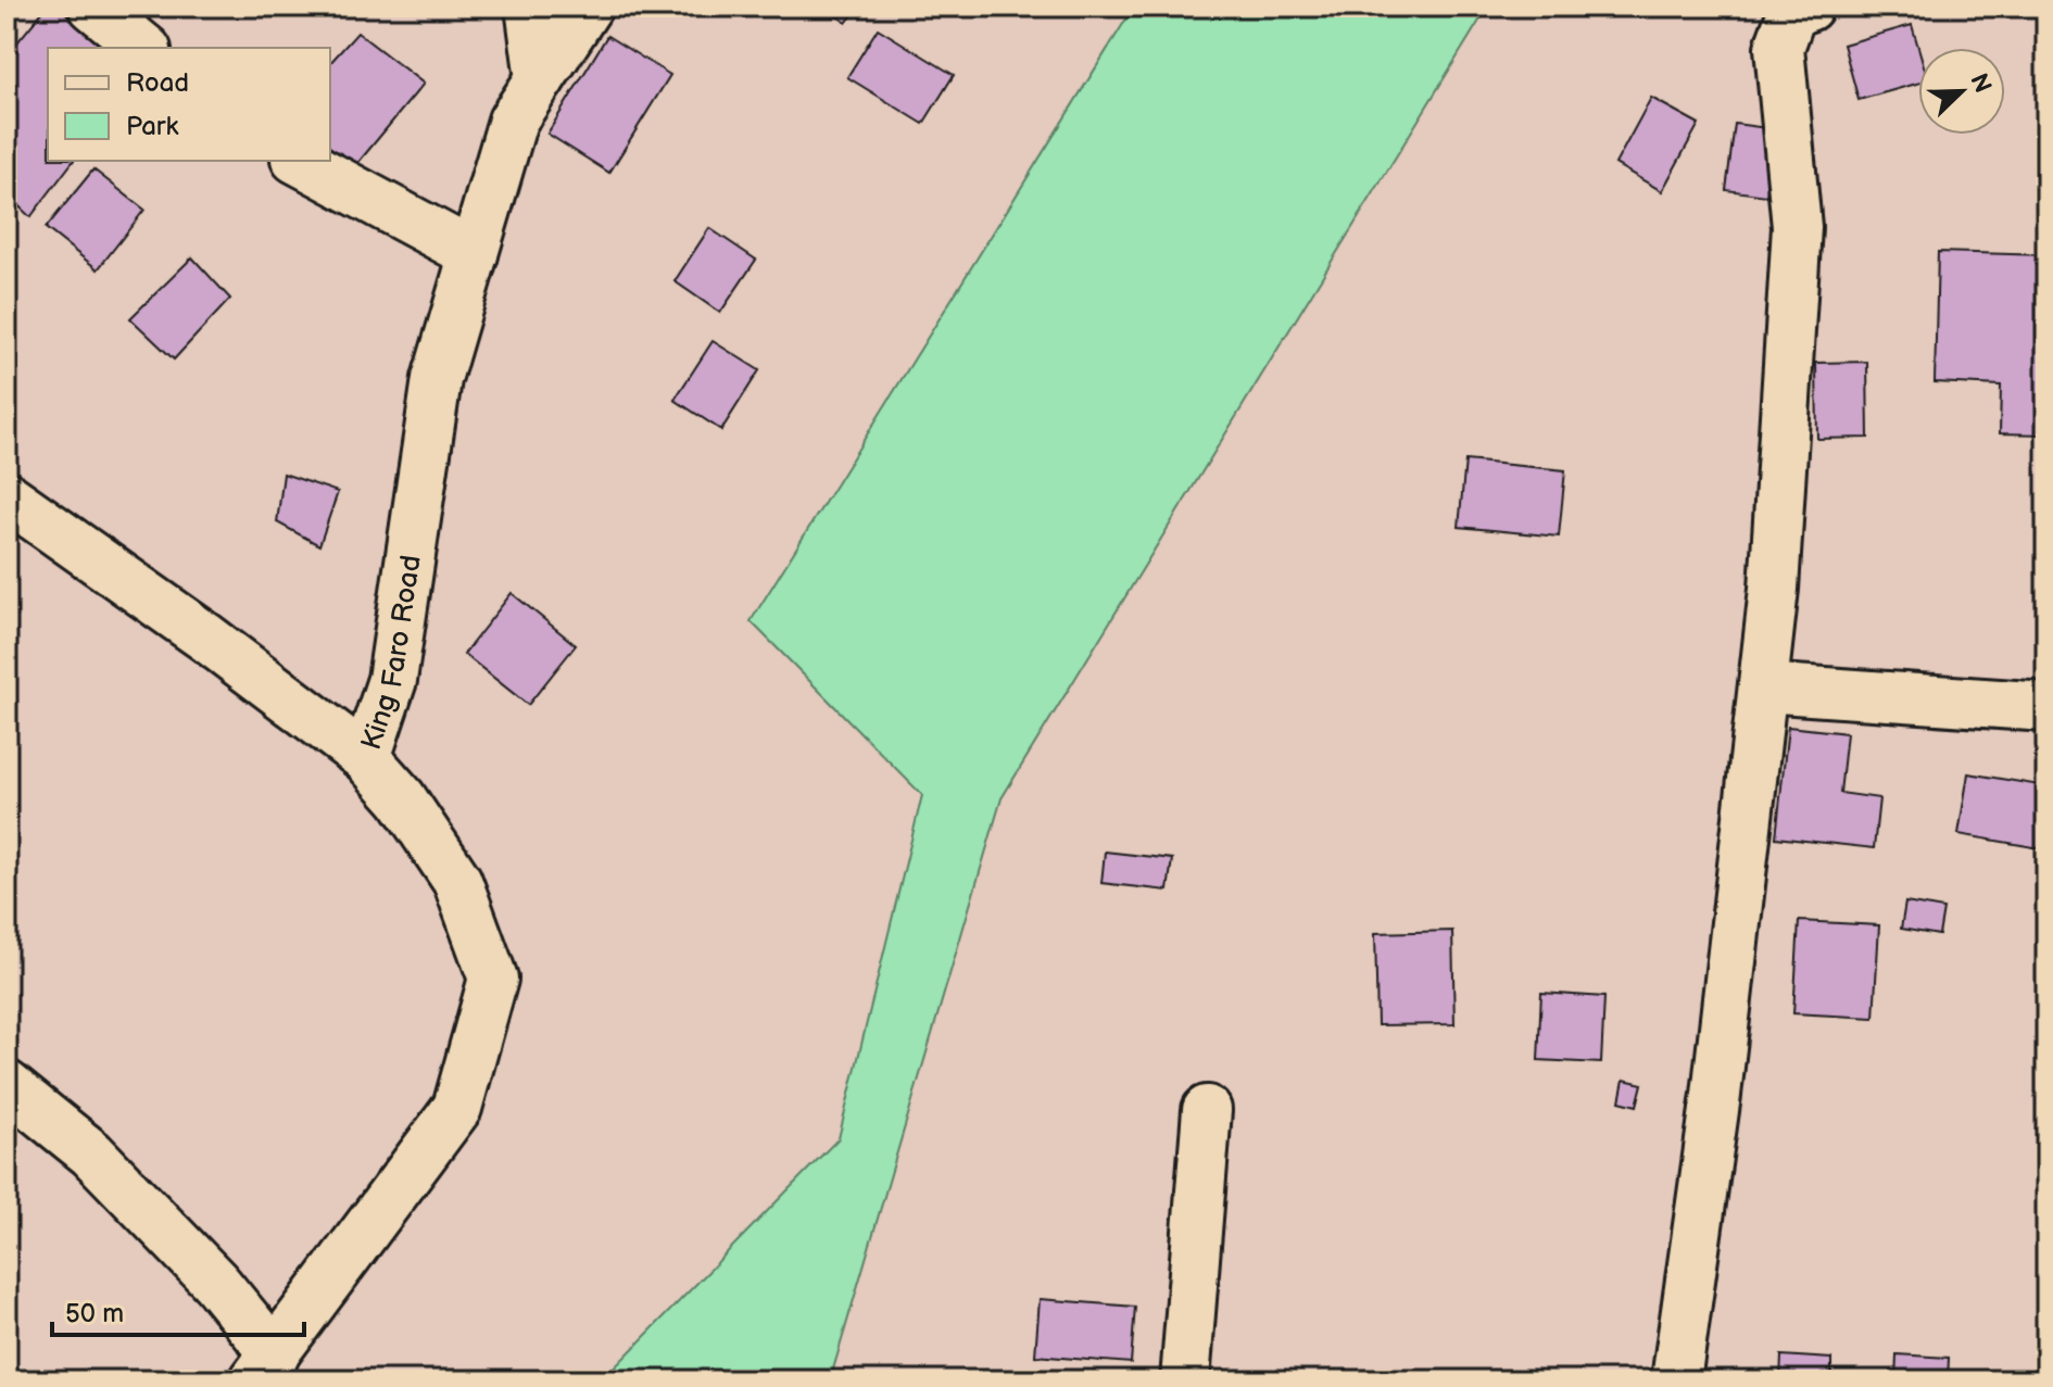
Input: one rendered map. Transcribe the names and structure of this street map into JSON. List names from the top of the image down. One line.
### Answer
{"streets":{"street":["King Faro Road"]},"legend":["Road","Park"],"scale_bar":"50 m","north":"top right"}
